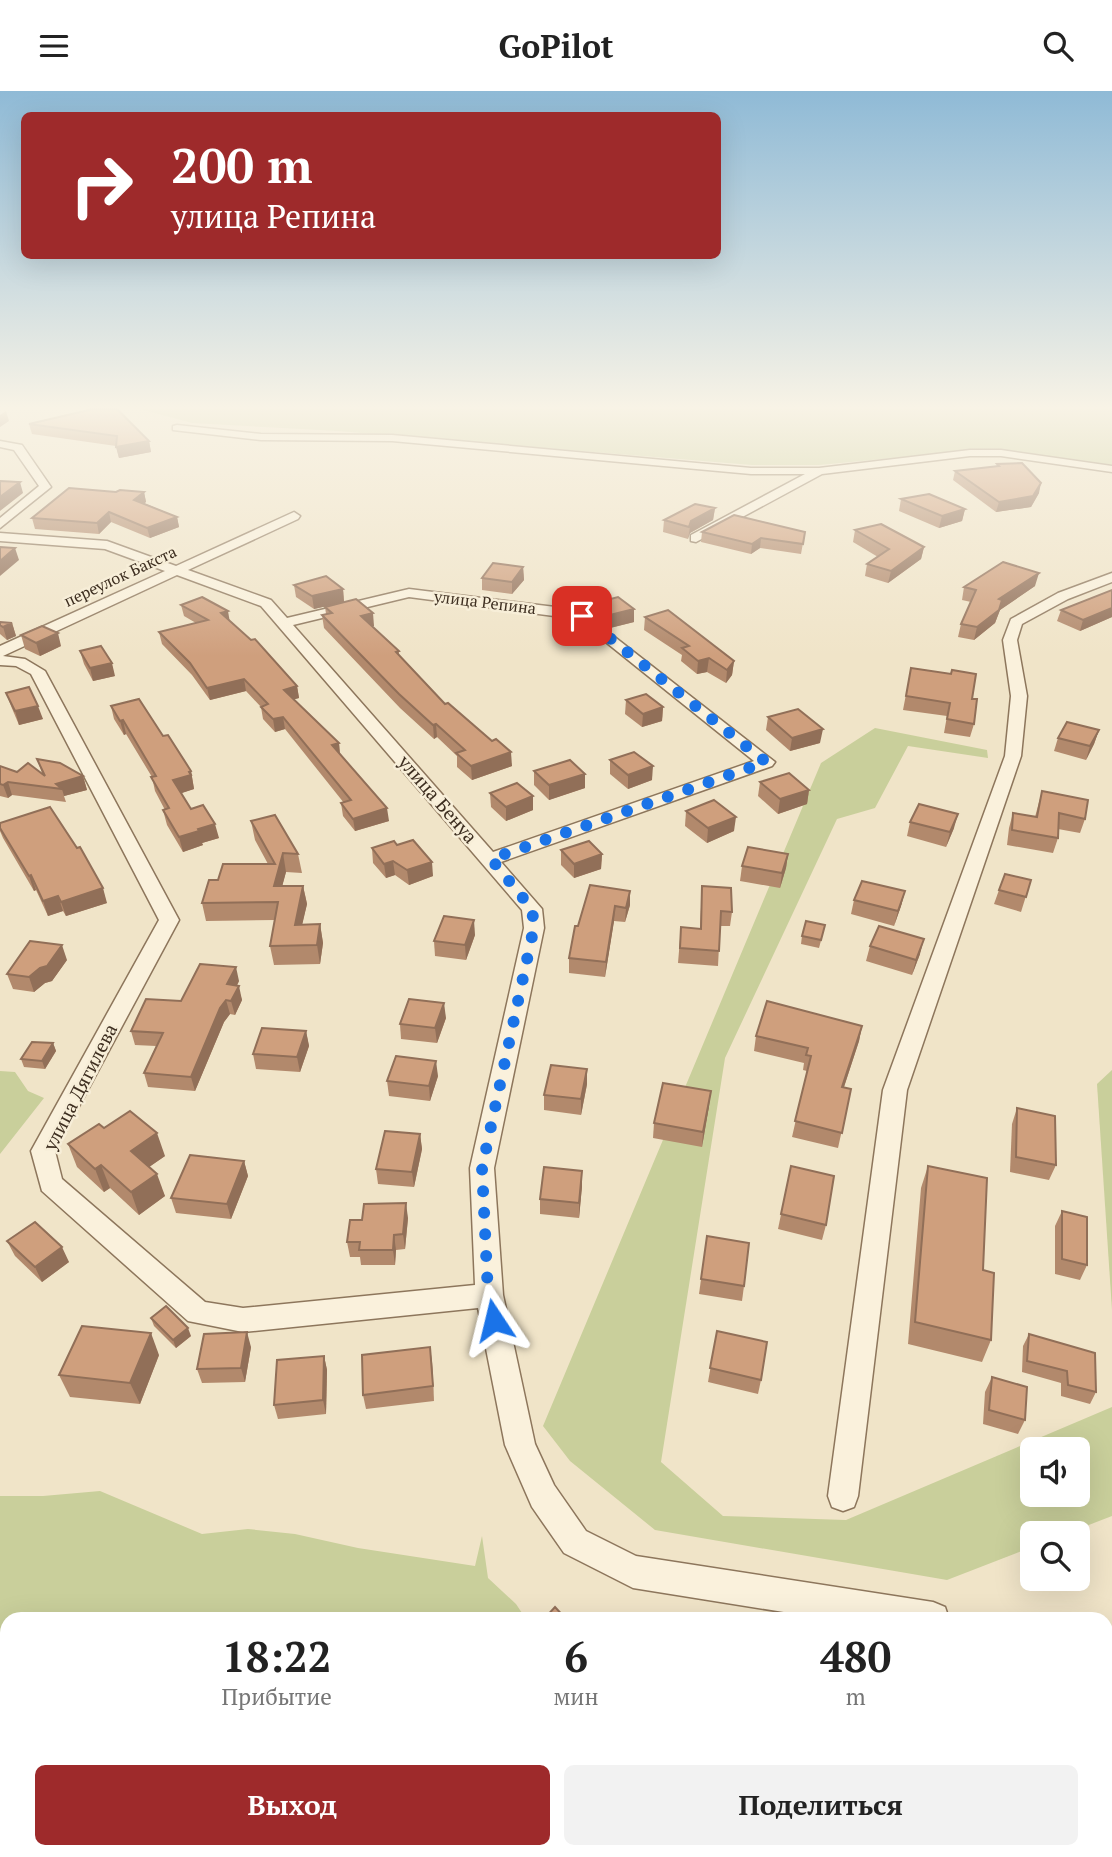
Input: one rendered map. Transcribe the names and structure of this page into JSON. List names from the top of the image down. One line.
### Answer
{"streets":{"street":["переулок Бакста","улица Репина","улица Бенуа","улица Дягилева"]},"crossings":[["переулок Бакста","улица Бенуа"],["улица Репина","улица Бенуа"],["улица Бенуа","улица Дягилева"]],"page":{"header":"GoPilot","turn":["200 m","улица Репина"],"eta":["18:22","Прибытие","6","мин","480","m"],"buttons":["Выход","Поделиться"]}}
